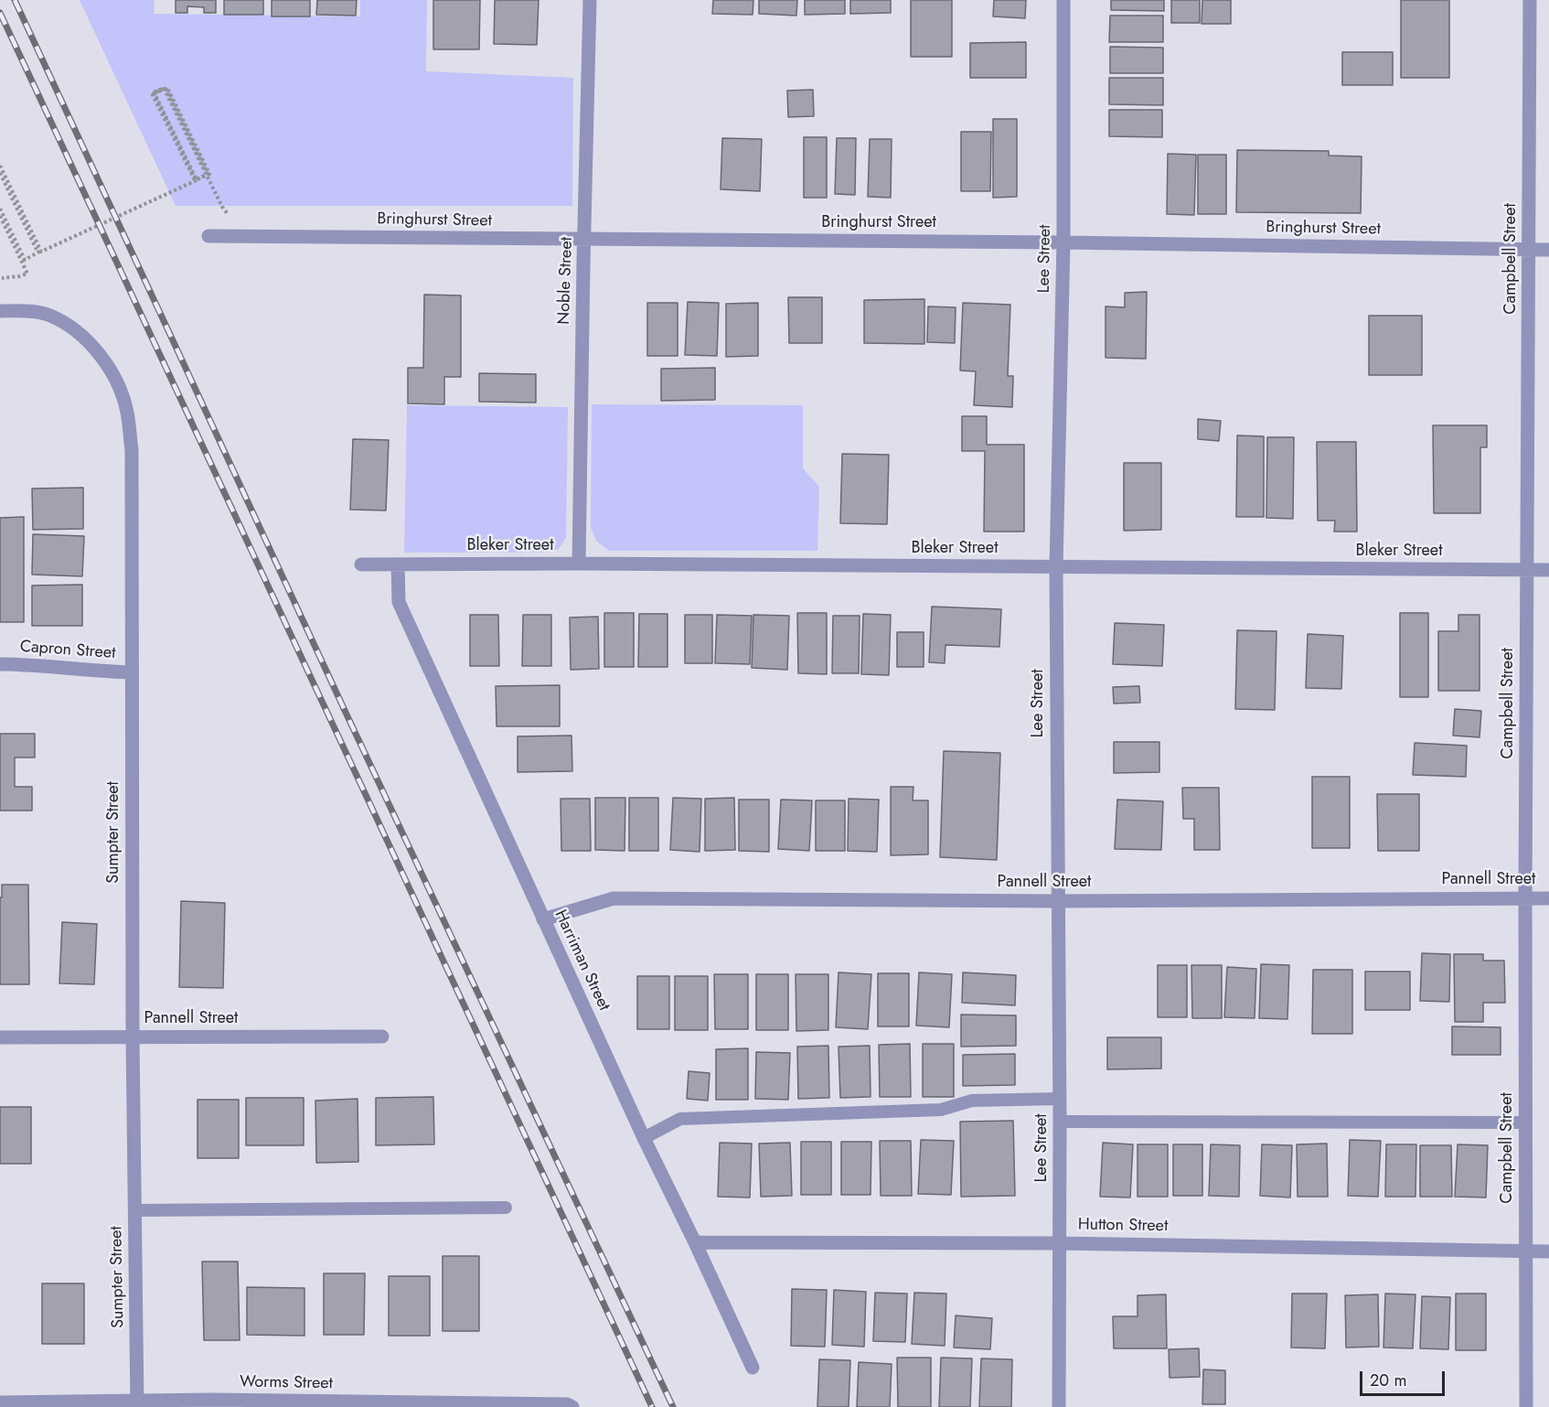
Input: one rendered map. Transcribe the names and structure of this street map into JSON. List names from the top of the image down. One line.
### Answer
{"streets":{"street":["Bringhurst Street","Lee Street","Campbell Street","Noble Street","Bleker Street","Capron Street","Sumpter Street","Pannell Street","Harriman Street","Hutton Street","Worms Street"]},"crossings":[["Bringhurst Street","Lee Street"],["Bringhurst Street","Campbell Street"],["Bringhurst Street","Noble Street"],["Lee Street","Bleker Street"],["Lee Street","Pannell Street"],["Lee Street","Hutton Street"],["Campbell Street","Bleker Street"],["Campbell Street","Pannell Street"],["Campbell Street","Hutton Street"],["Noble Street","Bleker Street"],["Bleker Street","Harriman Street"],["Capron Street","Sumpter Street"],["Sumpter Street","Pannell Street"],["Sumpter Street","Worms Street"],["Pannell Street","Harriman Street"],["Harriman Street","Hutton Street"]],"scale_bar":"20 m"}
